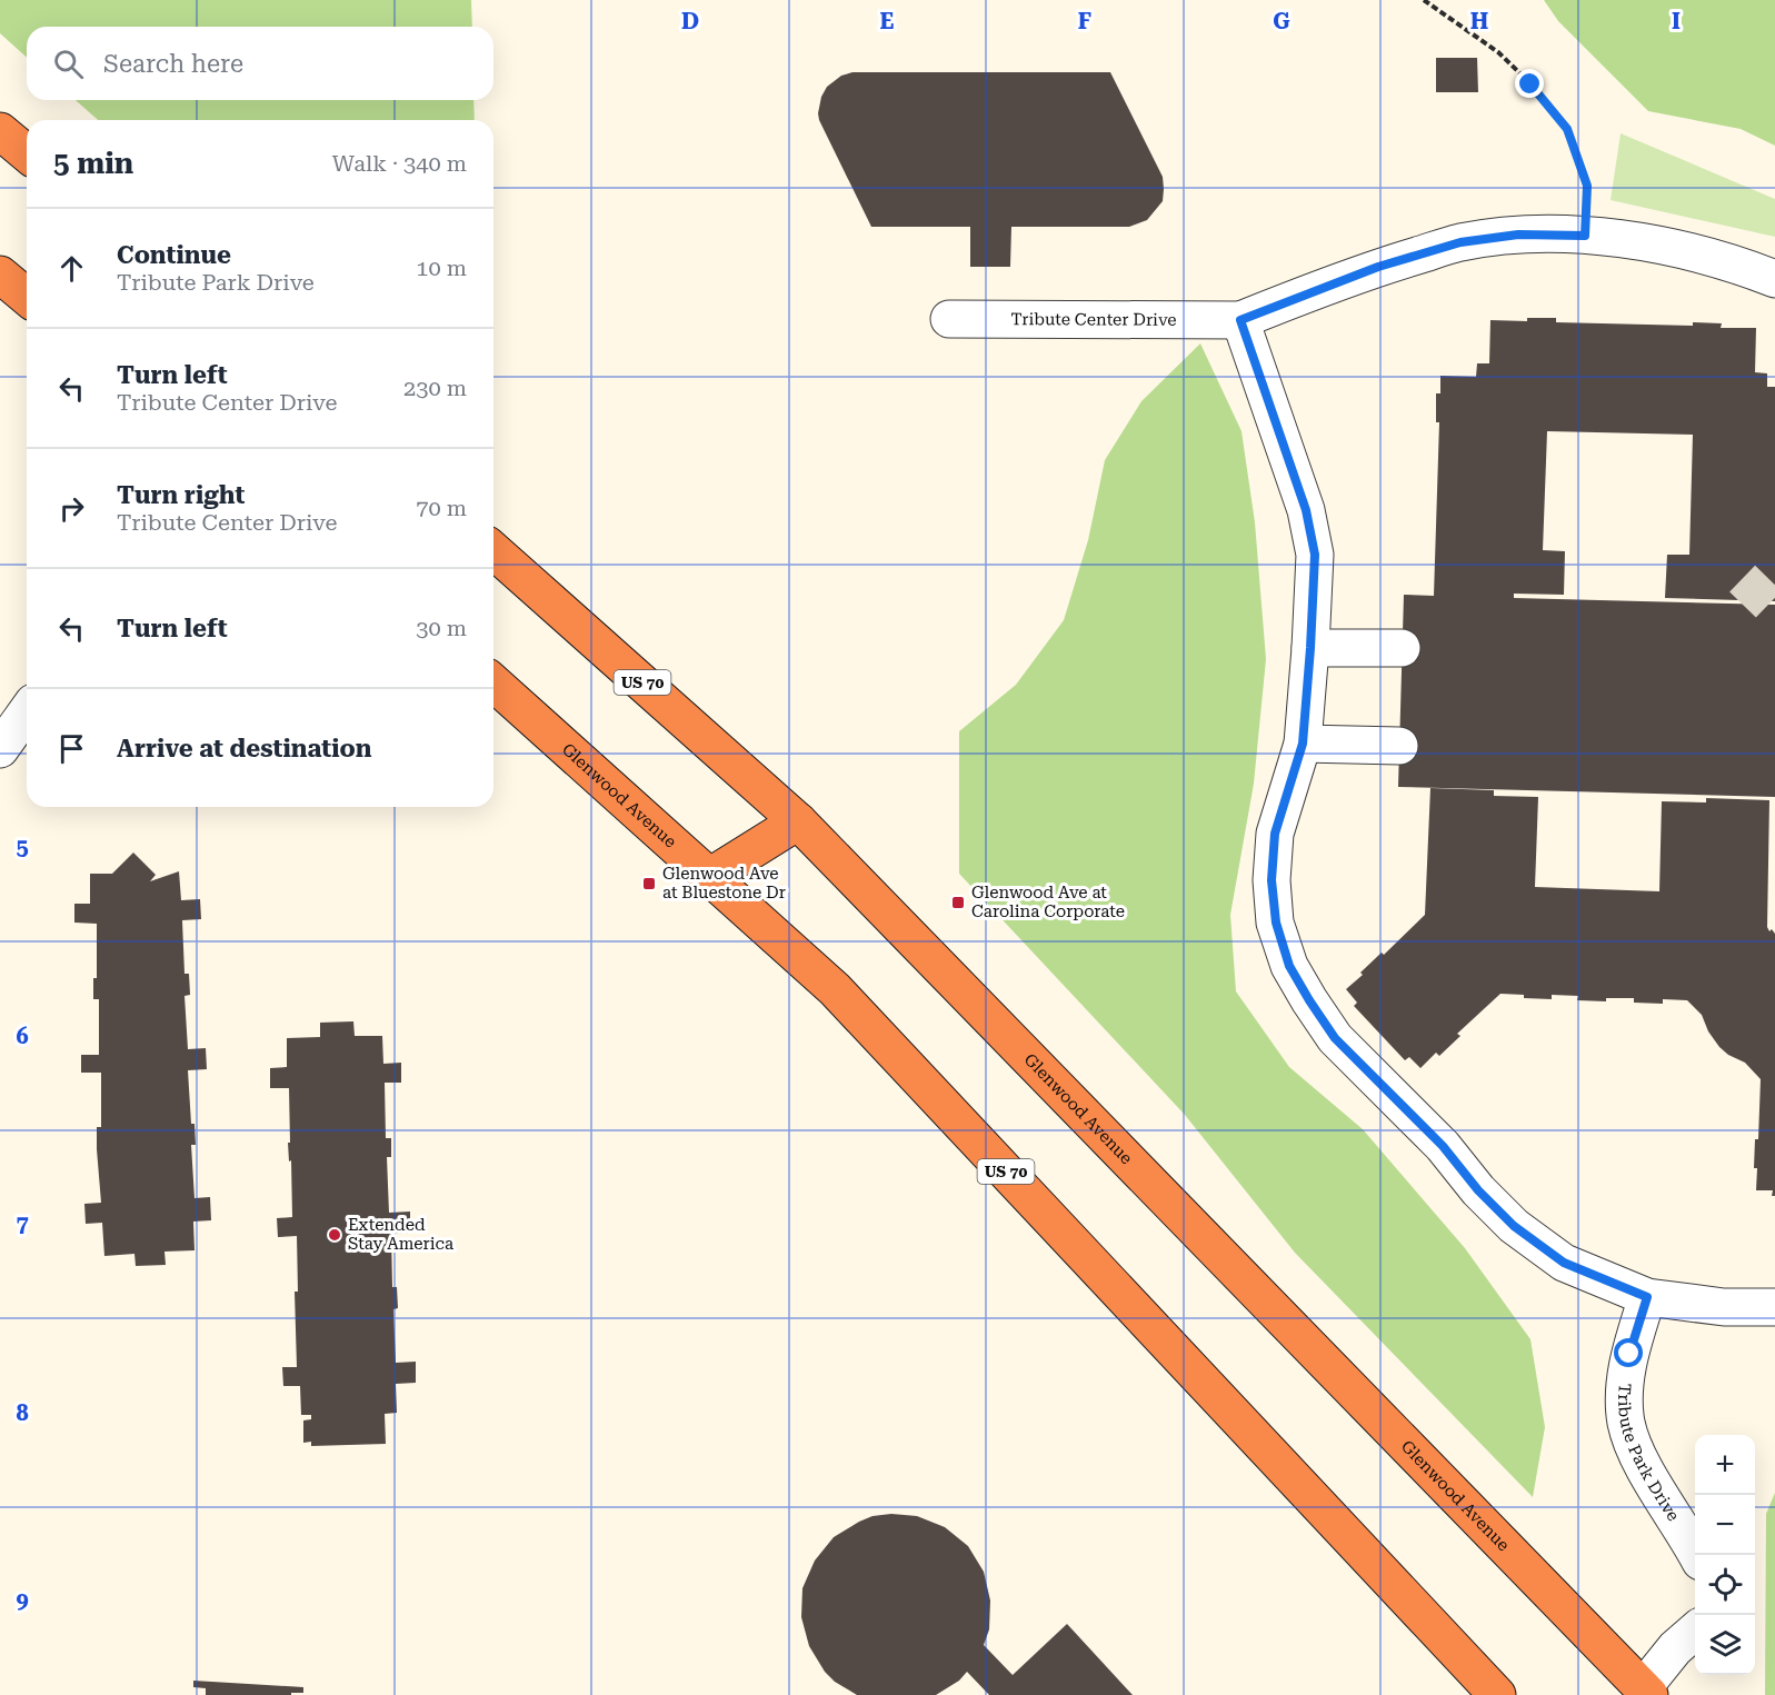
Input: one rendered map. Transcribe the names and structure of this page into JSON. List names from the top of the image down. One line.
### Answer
{"streets":{"highway":["US 70","Glenwood Avenue"],"street":["Tribute Center Drive","Tribute Park Drive"]},"places":{"transit":["Glenwood Ave at Bluestone Dr","Glenwood Ave at Carolina Corporate"],"other":["Extended Stay America"]},"page":{"search":"Search here","heading":["5 min","Walk · 340 m"],"list":[["Continue","Tribute Park Drive","10 m"],["Turn left","Tribute Center Drive","230 m"],["Turn right","Tribute Center Drive","70 m"],["Turn left","30 m"],"Arrive at destination"],"map_buttons":["+","−"]},"grid":{"columns":["D","E","F","G","H","I"],"rows":["5","6","7","8","9"]}}
